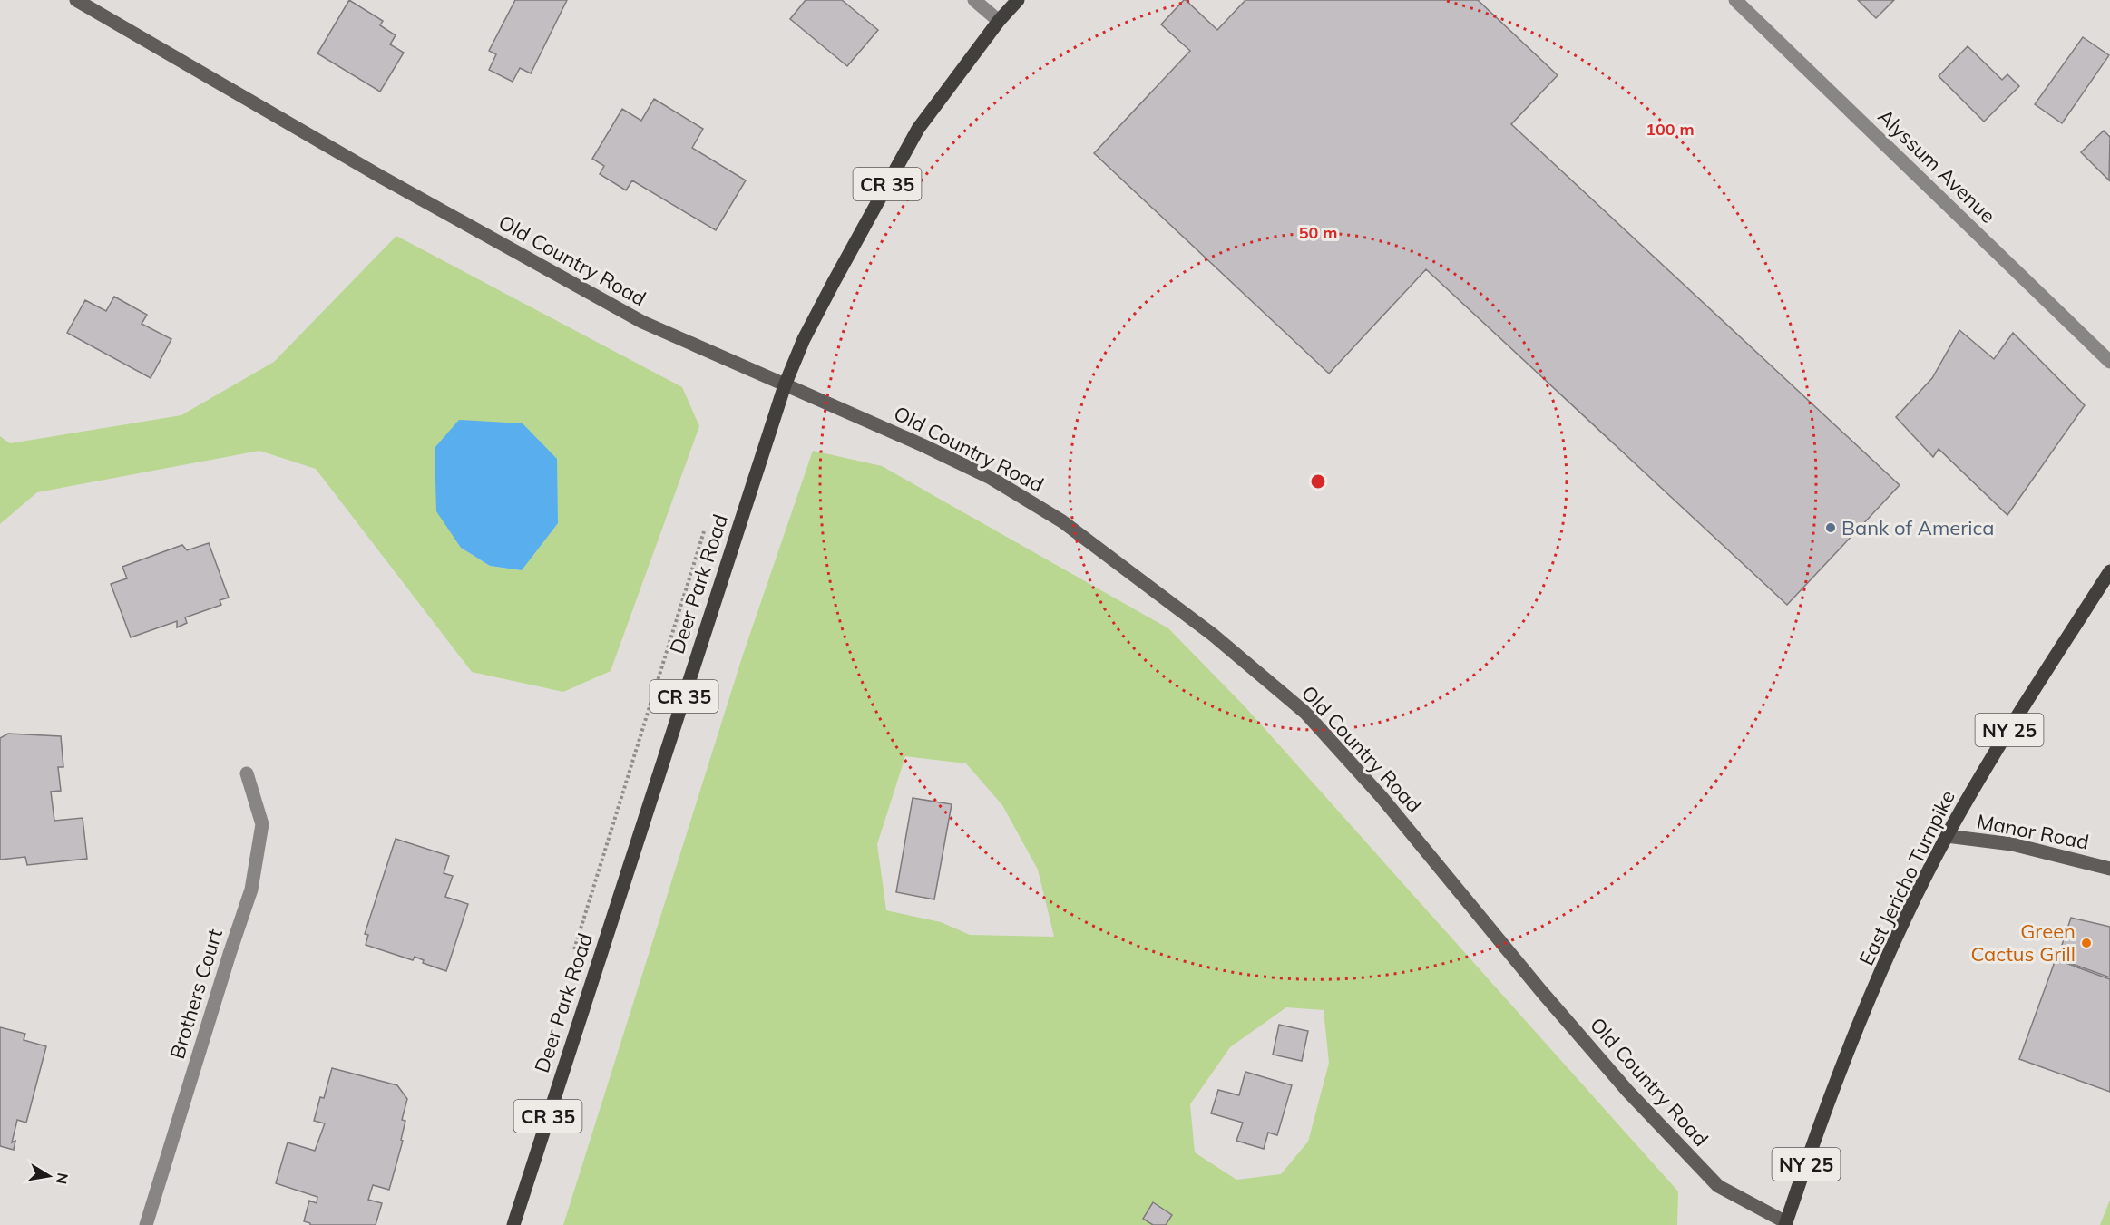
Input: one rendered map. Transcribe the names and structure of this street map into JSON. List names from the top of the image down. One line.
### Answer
{"streets":{"main road":["CR 35","Old Country Road","Deer Park Road","NY 25","Manor Road","East Jericho Turnpike"],"street":["Alyssum Avenue","Brothers Court"]},"crossings":[["Old Country Road","Deer Park Road"],["Old Country Road","East Jericho Turnpike"],["Manor Road","East Jericho Turnpike"]],"places":["Bank of America","Green Cactus Grill"],"north":"right","rings":["100 m","50 m"]}
